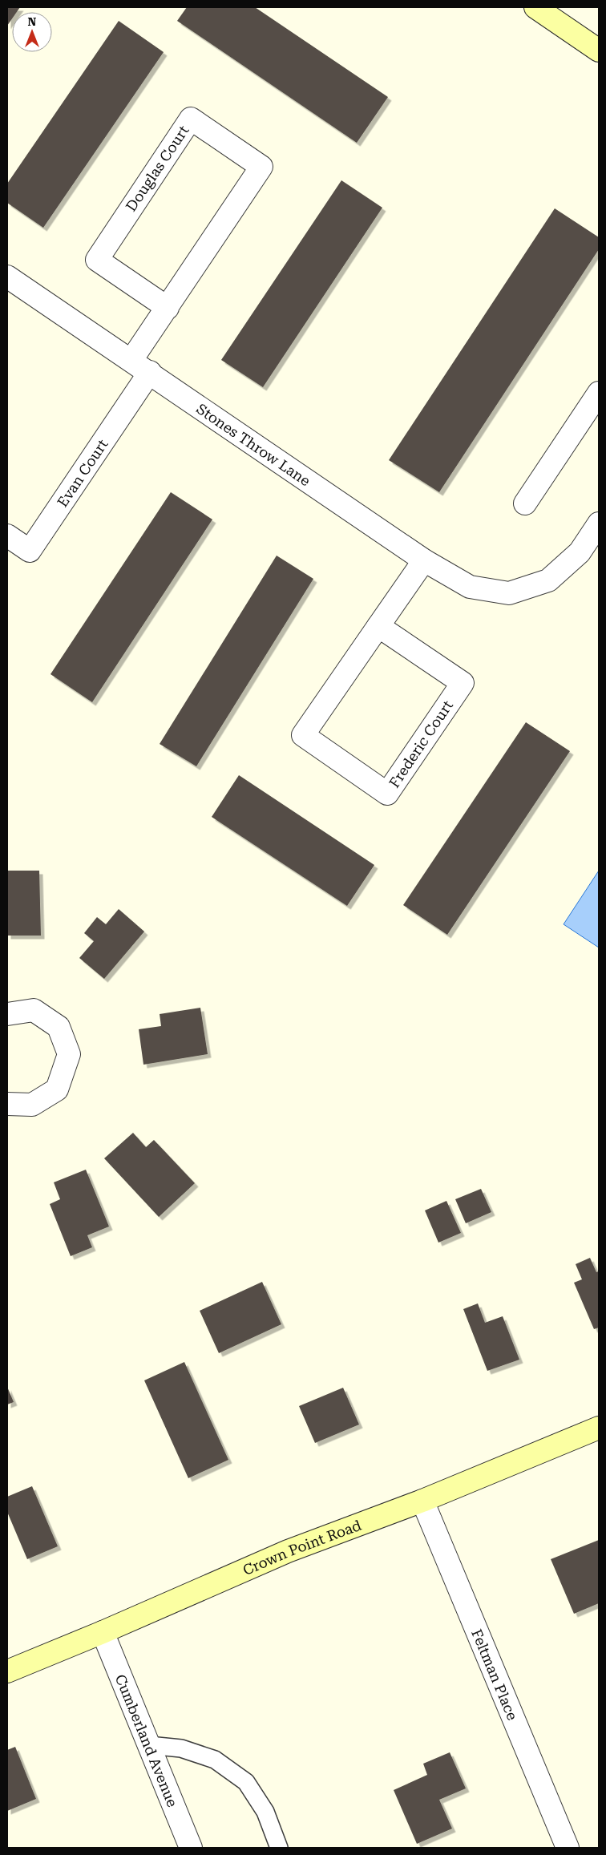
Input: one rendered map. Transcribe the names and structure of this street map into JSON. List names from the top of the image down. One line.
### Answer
{"streets":{"main road":["Crown Point Road"],"street":["Douglas Court","Stones Throw Lane","Evan Court","Frederic Court","Feltman Place","Cumberland Avenue"]},"crossings":[["Douglas Court","Stones Throw Lane"],["Stones Throw Lane","Evan Court"],["Stones Throw Lane","Frederic Court"],["Crown Point Road","Feltman Place"],["Crown Point Road","Cumberland Avenue"]],"north":"top"}
